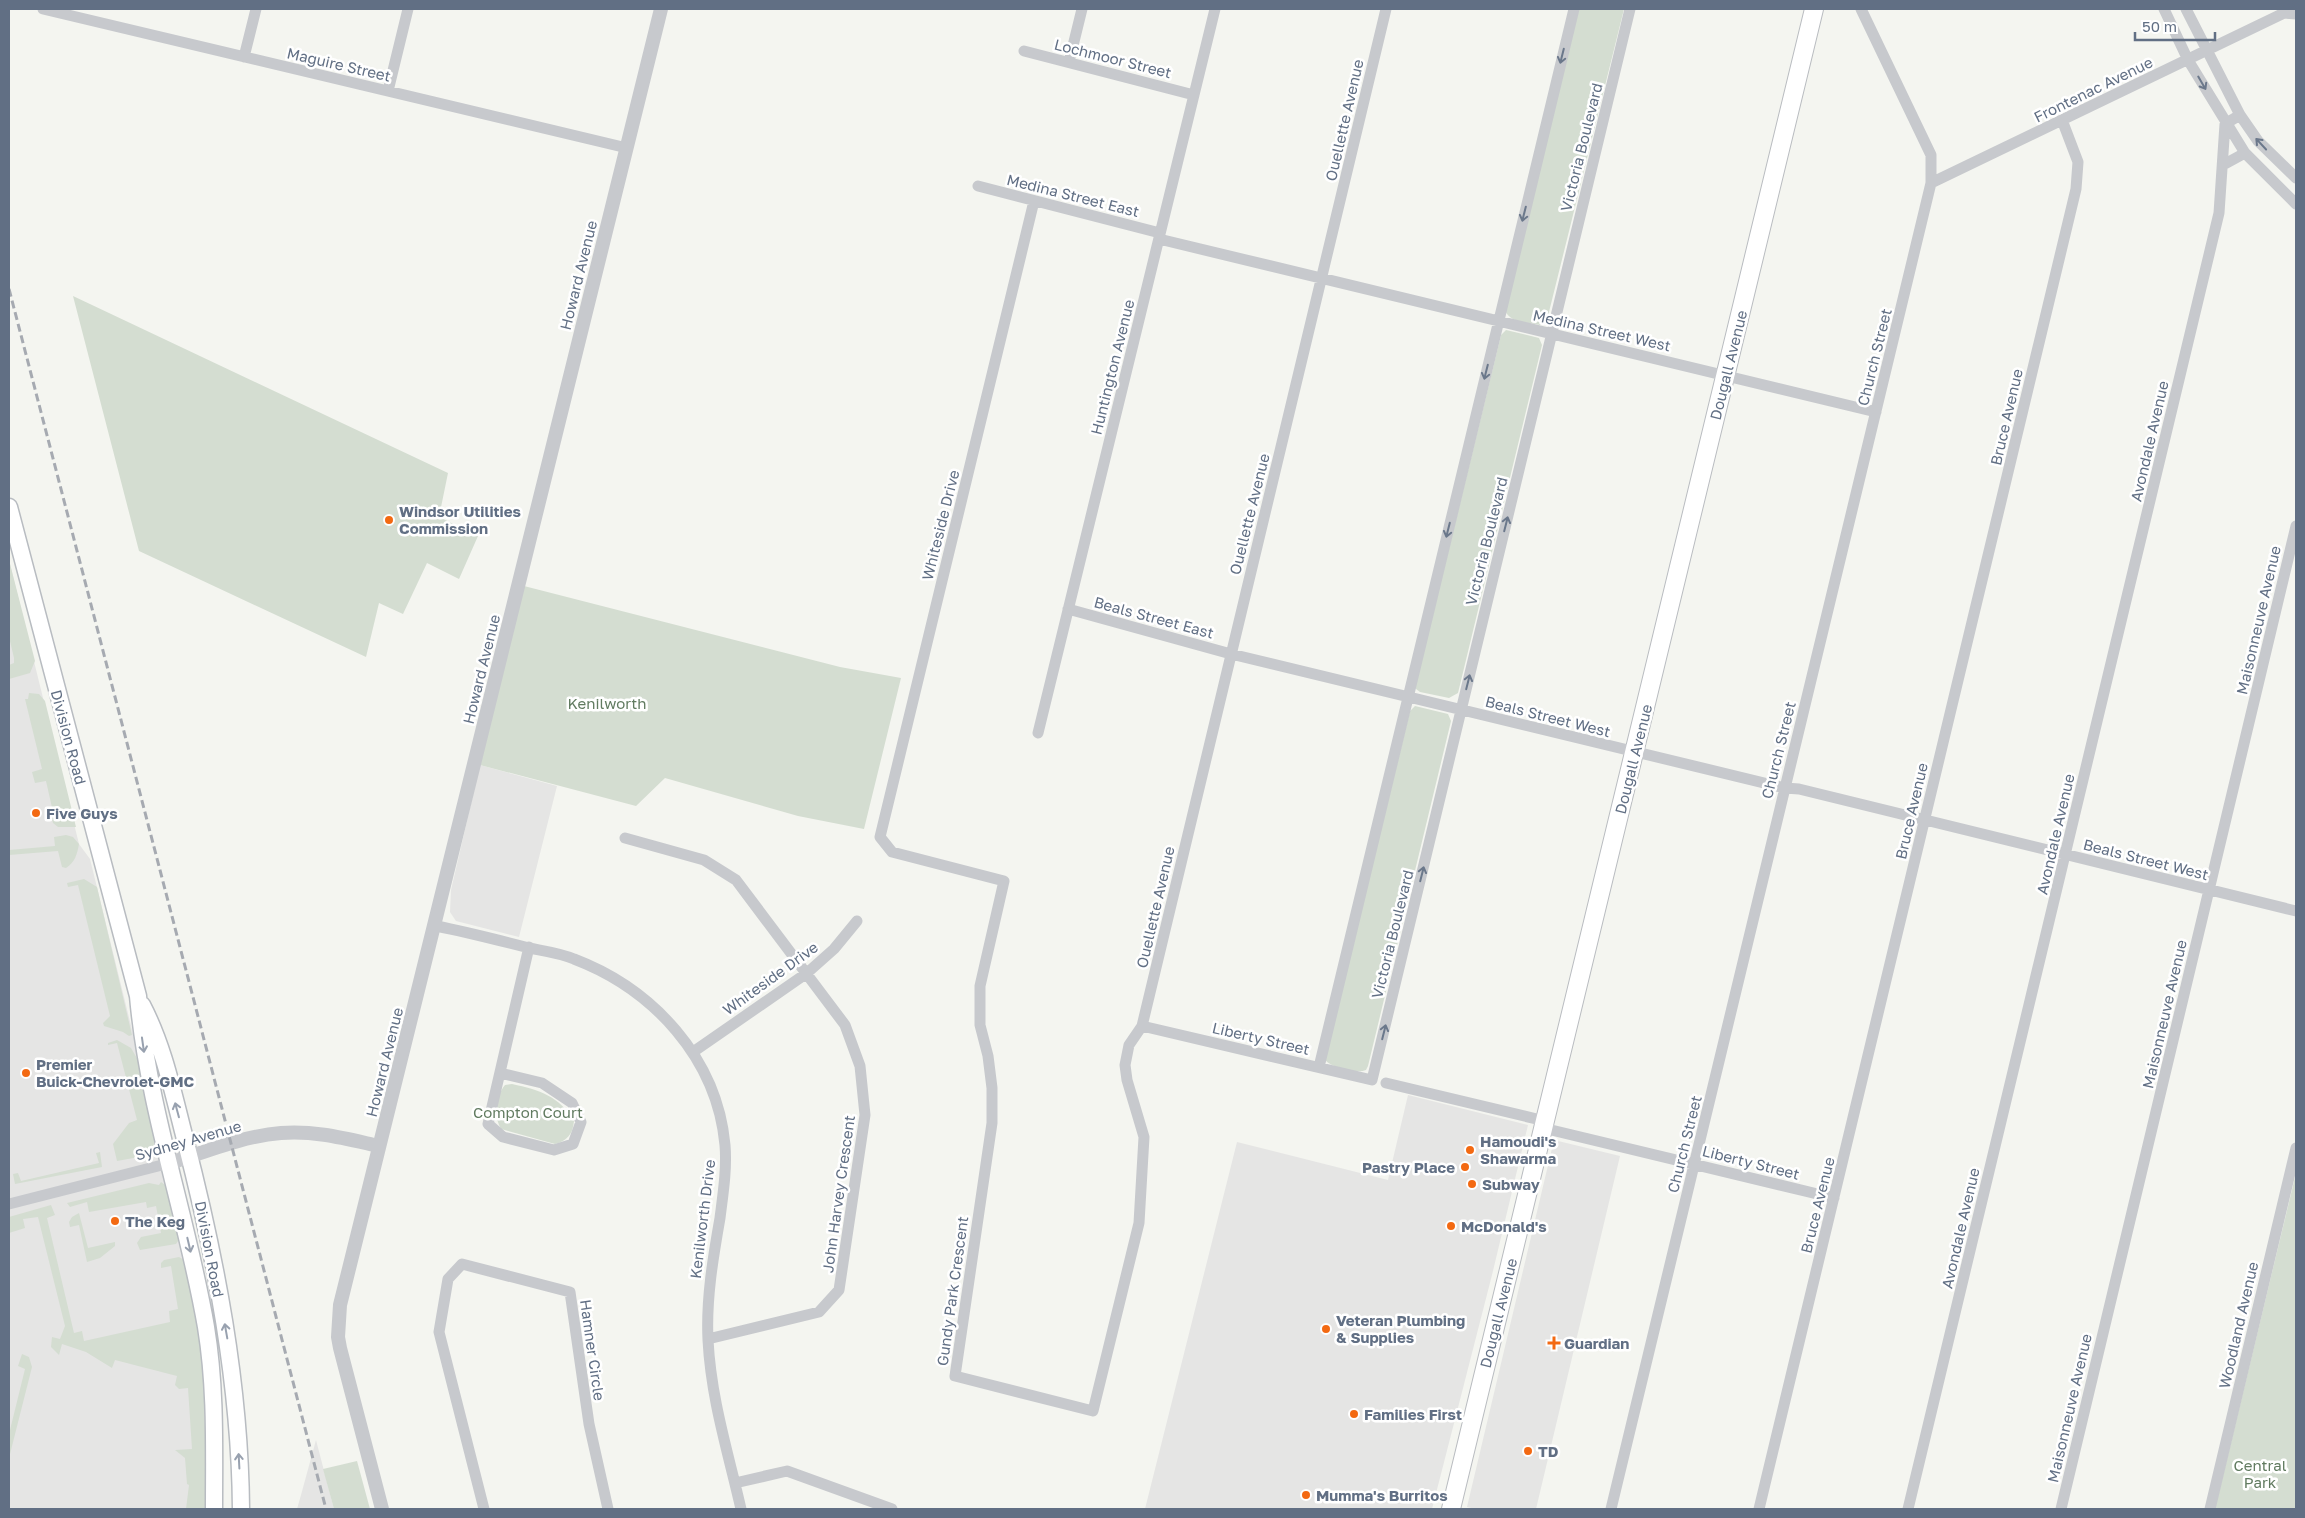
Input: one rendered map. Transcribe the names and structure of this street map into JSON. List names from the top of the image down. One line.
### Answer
{"streets":{"main road":["Dougall Avenue","Division Road"],"street":["Lochmoor Street","Maguire Street","Frontenac Avenue","Ouellette Avenue","Victoria Boulevard","Medina Street East","Howard Avenue","Medina Street West","Church Street","Huntington Avenue","Bruce Avenue","Avondale Avenue","Whiteside Drive","Beals Street East","Maisonneuve Avenue","Beals Street West","Liberty Street","Sydney Avenue","John Harvey Crescent","Kenilworth Drive","Gundy Park Crescent","Woodland Avenue","Hamner Circle"]},"crossings":[["Lochmoor Street","Huntington Avenue"],["Maguire Street","Howard Avenue"],["Frontenac Avenue","Church Street"],["Frontenac Avenue","Bruce Avenue"],["Ouellette Avenue","Medina Street East"],["Ouellette Avenue","Medina Street West"],["Ouellette Avenue","Beals Street East"],["Ouellette Avenue","Beals Street West"],["Ouellette Avenue","Liberty Street"],["Ouellette Avenue","Gundy Park Crescent"],["Victoria Boulevard","Medina Street West"],["Victoria Boulevard","Beals Street West"],["Victoria Boulevard","Liberty Street"],["Medina Street East","Medina Street West"],["Medina Street East","Huntington Avenue"],["Medina Street East","Whiteside Drive"],["Howard Avenue","Sydney Avenue"],["Howard Avenue","Kenilworth Drive"],["Medina Street West","Church Street"],["Medina Street West","Dougall Avenue"],["Church Street","Beals Street West"],["Church Street","Liberty Street"],["Dougall Avenue","Beals Street West"],["Dougall Avenue","Liberty Street"],["Huntington Avenue","Beals Street East"],["Bruce Avenue","Beals Street West"],["Bruce Avenue","Liberty Street"],["Avondale Avenue","Beals Street West"],["Whiteside Drive","John Harvey Crescent"],["Whiteside Drive","Kenilworth Drive"],["Whiteside Drive","Gundy Park Crescent"],["Beals Street East","Beals Street West"],["Maisonneuve Avenue","Beals Street West"],["Division Road","Sydney Avenue"],["Liberty Street","Gundy Park Crescent"],["John Harvey Crescent","Kenilworth Drive"]],"parks":["Kenilworth","Compton Court","Central Park"],"places":{"other":["Windsor Utilities Commission","Five Guys","Premier Buick-Chevrolet-GMC","Hamoudi's Shawarma","Pastry Place","Subway","The Keg","McDonald's","Veteran Plumbing & Supplies","Families First","TD","Mumma's Burritos"],"health":["Guardian"]},"scale_bar":"50 m"}
